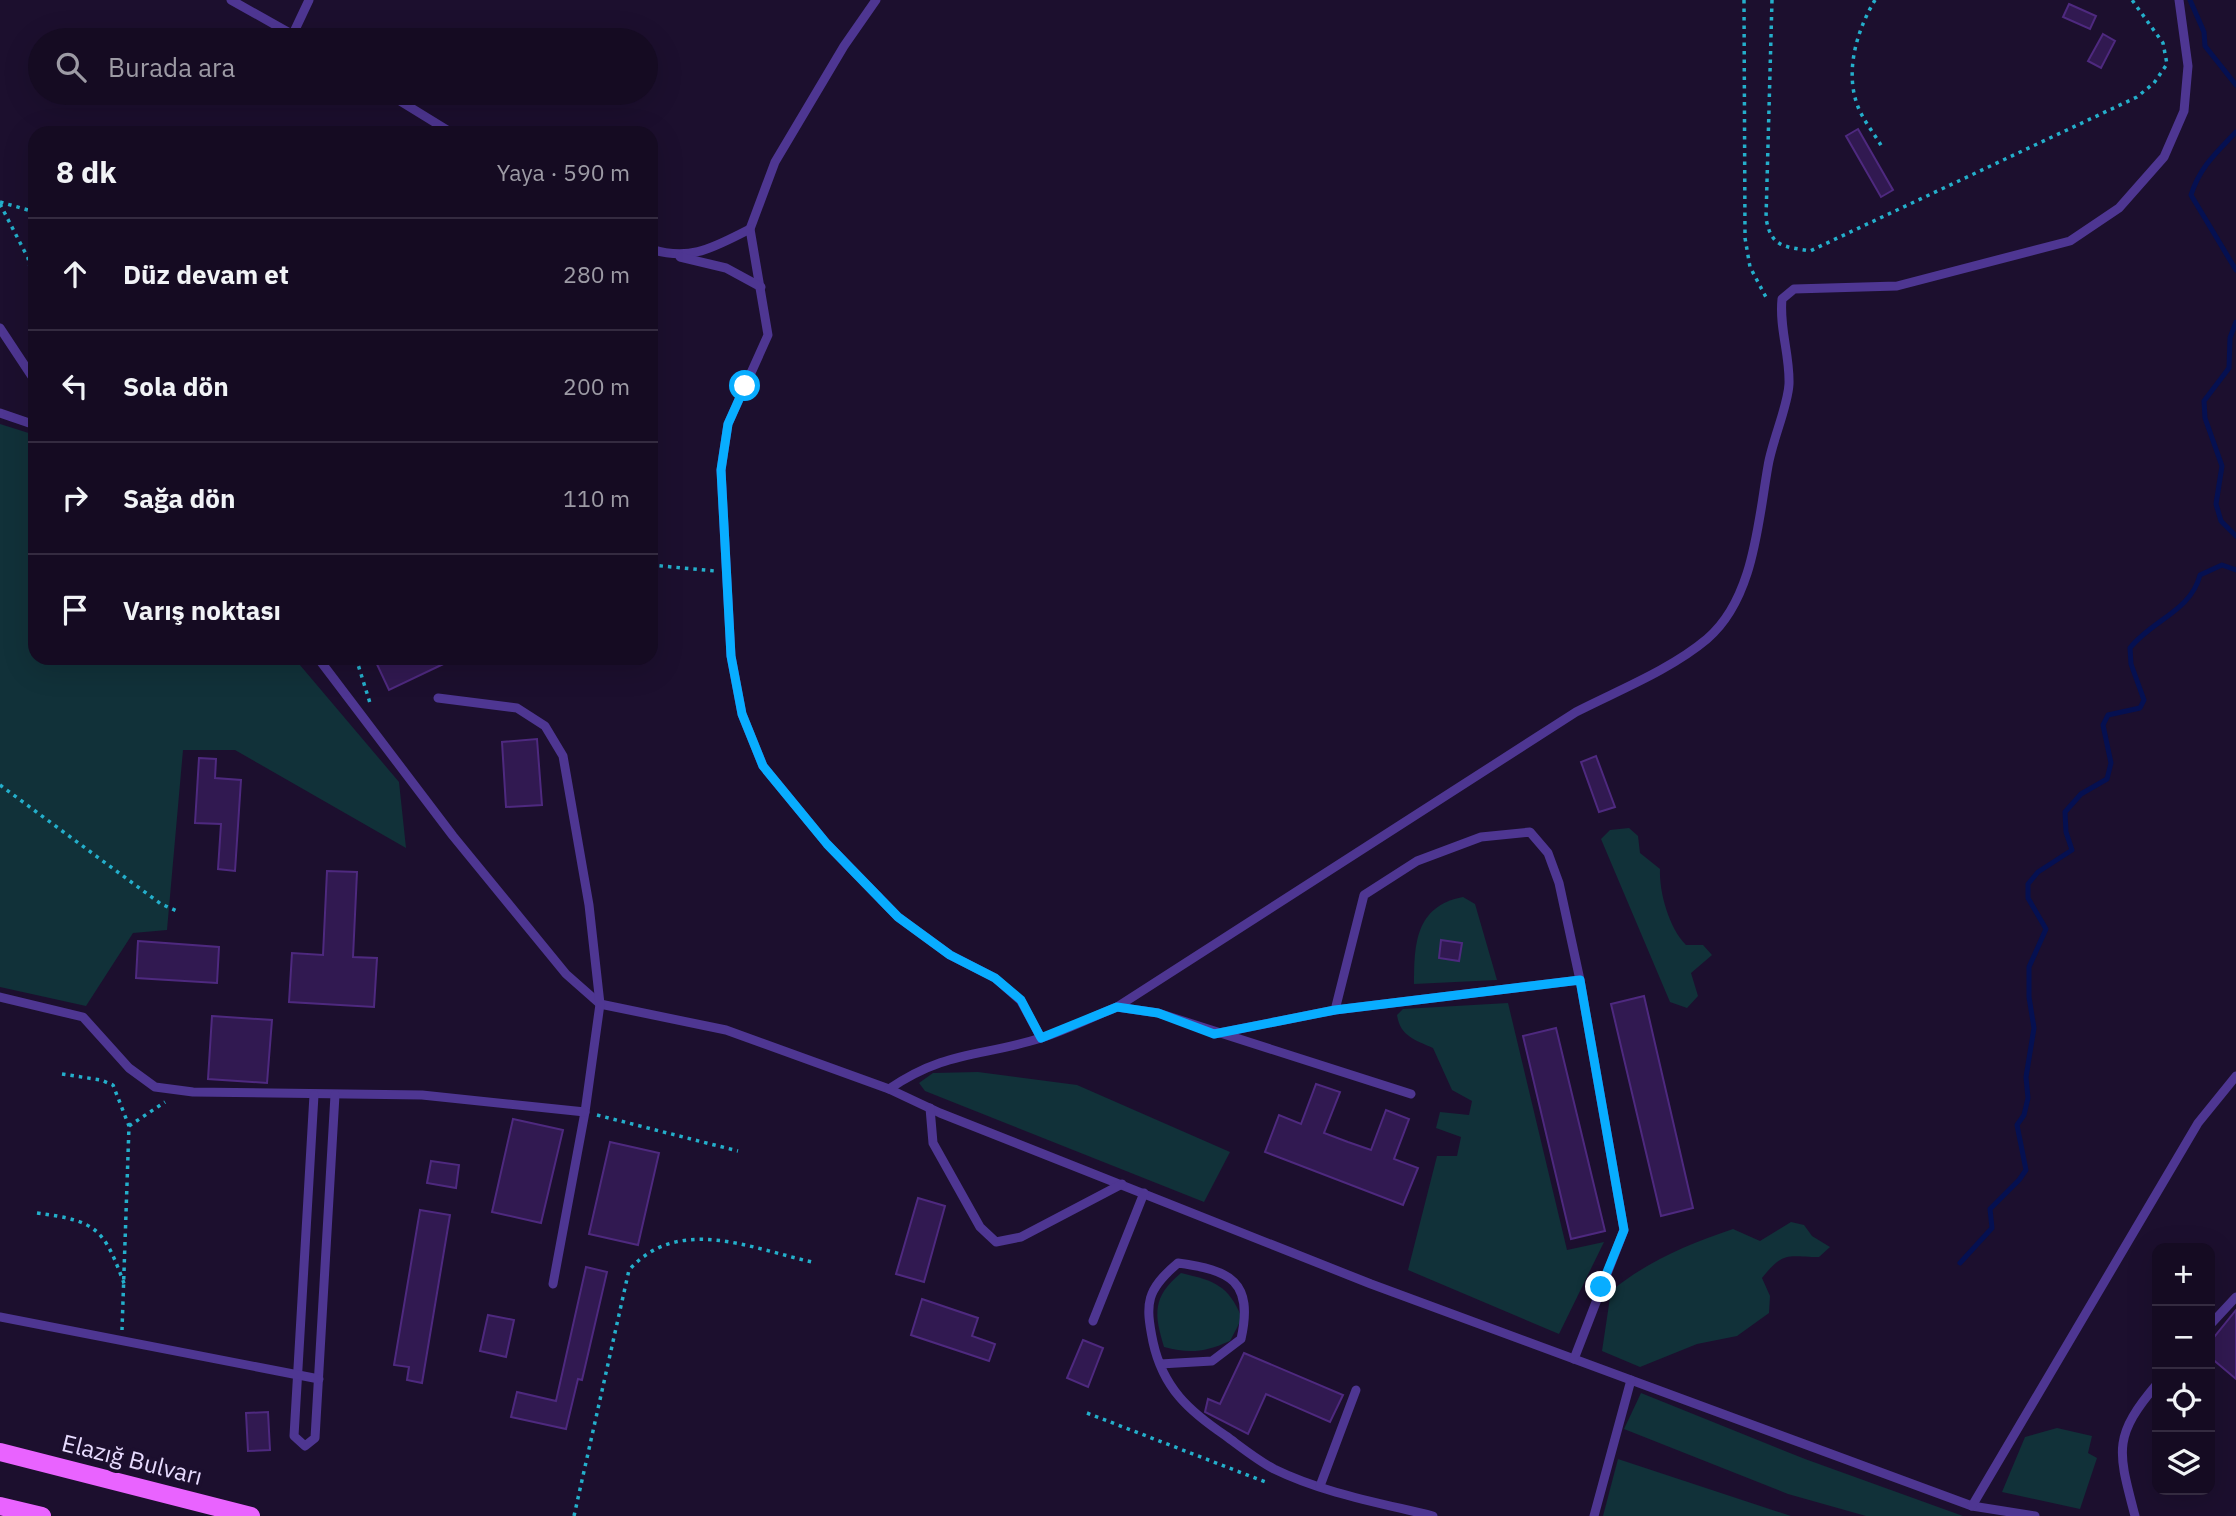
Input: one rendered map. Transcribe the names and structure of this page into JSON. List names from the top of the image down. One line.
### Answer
{"streets":{"main road":["Elazığ Bulvarı"]},"page":{"search":"Burada ara","heading":["8 dk","Yaya · 590 m"],"list":[["Düz devam et","280 m"],["Sola dön","200 m"],["Sağa dön","110 m"],"Varış noktası"],"map_buttons":["+","−"]}}
